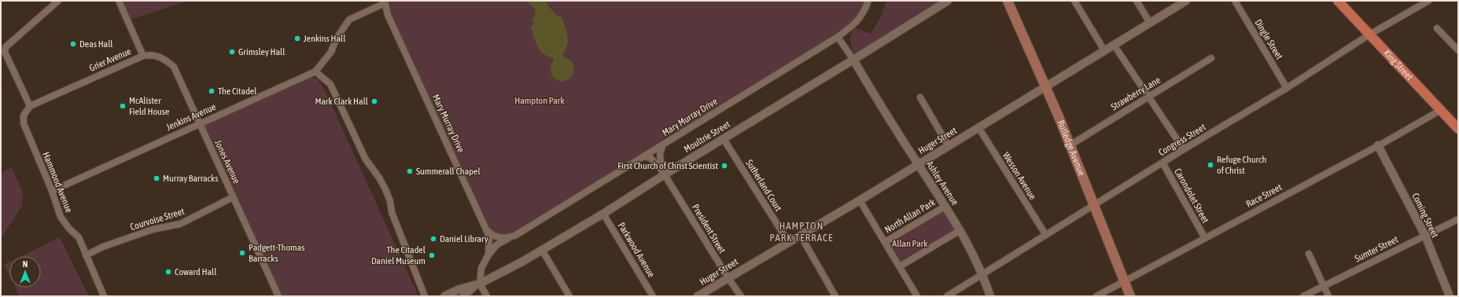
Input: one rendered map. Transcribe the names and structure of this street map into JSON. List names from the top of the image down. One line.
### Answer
{"streets":{"main road":["King Street","Rutledge Avenue"],"street":["Dingle Street","Grier Avenue","Strawberry Lane","Jenkins Avenue","Mary Murray Drive","Moultrie Street","Congress Street","Huger Street","Jones Avenue","Wesson Avenue","Hammond Avenue","Ashley Avenue","Sutherland Court","Carondolet Street","Race Street","Coming Street","North Allan Park","Courvoise Street","President Street","Sumter Street","Parkwood Avenue"]},"crossings":[["Dingle Street","Congress Street"],["Grier Avenue","Jones Avenue"],["Grier Avenue","Hammond Avenue"],["King Street","Congress Street"],["King Street","Race Street"],["Strawberry Lane","Rutledge Avenue"],["Jenkins Avenue","Mary Murray Drive"],["Jenkins Avenue","Jones Avenue"],["Jenkins Avenue","Hammond Avenue"],["Mary Murray Drive","Ashley Avenue"],["Mary Murray Drive","President Street"],["Moultrie Street","Ashley Avenue"],["Moultrie Street","Sutherland Court"],["Moultrie Street","President Street"],["Moultrie Street","Parkwood Avenue"],["Congress Street","Rutledge Avenue"],["Congress Street","Wesson Avenue"],["Congress Street","Ashley Avenue"],["Congress Street","Carondolet Street"],["Huger Street","Rutledge Avenue"],["Huger Street","Wesson Avenue"],["Huger Street","Ashley Avenue"],["Huger Street","Sutherland Court"],["Huger Street","President Street"],["Rutledge Avenue","Race Street"],["Jones Avenue","Courvoise Street"],["Hammond Avenue","Courvoise Street"],["Ashley Avenue","North Allan Park"],["Carondolet Street","Race Street"],["Race Street","Coming Street"],["Coming Street","Sumter Street"]],"districts":["HAMPTON PARK TERRACE"],"parks":["Hampton Park","Allan Park"],"places":["Jenkins Hall","Deas Hall","Grimsley Hall","The Citadel","Mark Clark Hall","McAlister Field House","Refuge Church of Christ","First Church of Christ Scientist","Summerall Chapel","Murray Barracks","Daniel Library","Padgett-Thomas Barracks","The Citadel Daniel Museum","Coward Hall"],"north":"top"}
